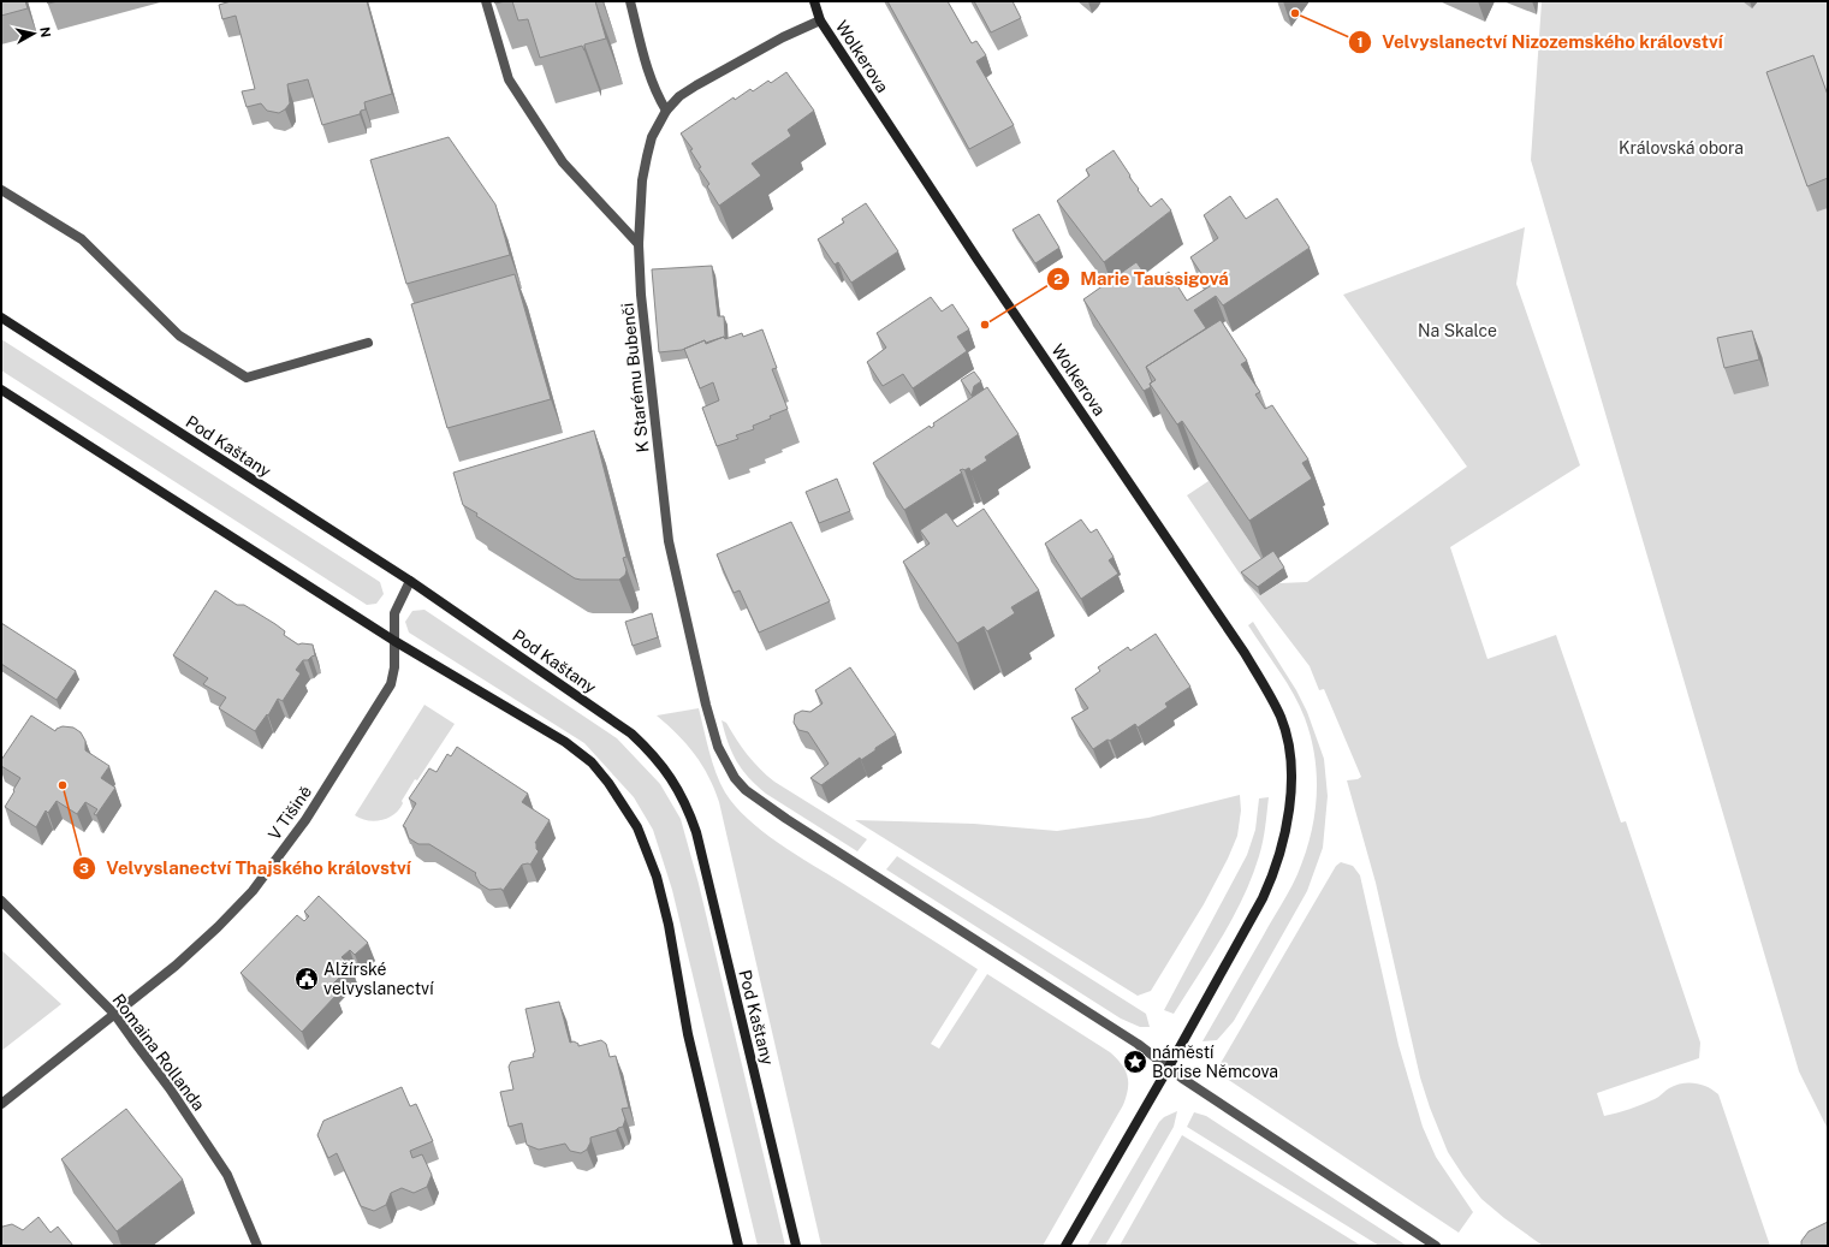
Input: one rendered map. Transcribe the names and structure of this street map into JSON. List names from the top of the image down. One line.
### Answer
{"streets":{"main road":["Wolkerova","Pod Kaštany"],"street":["K Starému Bubenči","V Tišině","Romaina Rollanda"]},"crossings":[["Wolkerova","K Starému Bubenči"],["Pod Kaštany","V Tišině"],["V Tišině","Romaina Rollanda"]],"parks":["Královská obora","Na Skalce"],"places":{"other":["Velvyslanectví Nizozemského království","Marie Taussigová","Velvyslanectví Thajského království"],"public building":["Alžírské velvyslanectví"],"place":["náměstí Borise Němcova"]},"north":"right"}
